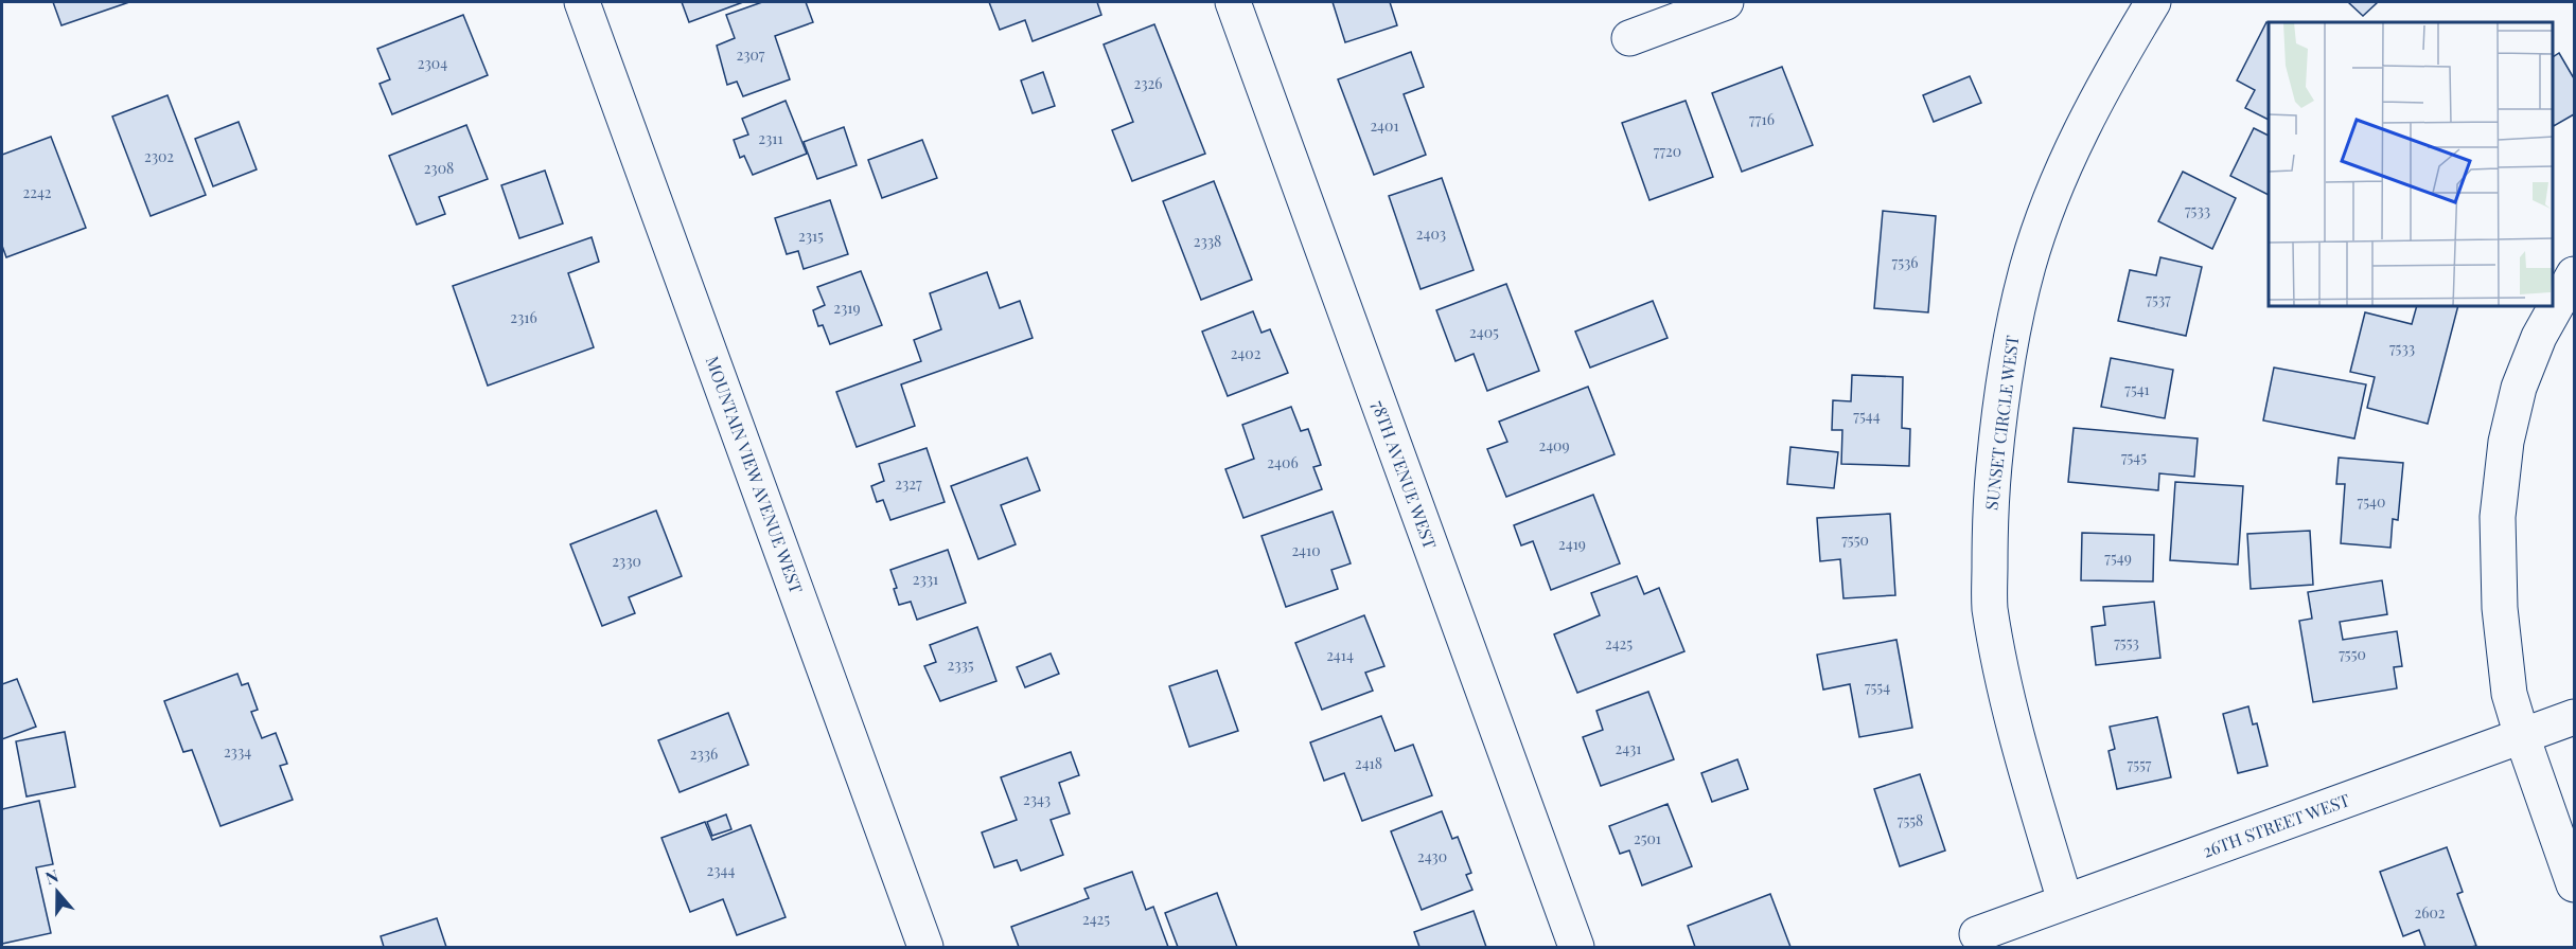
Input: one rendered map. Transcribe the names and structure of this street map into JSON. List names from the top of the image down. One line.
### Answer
{"streets":{"street":["SUNSET CIRCLE WEST","MOUNTAIN VIEW AVENUE WEST","78TH AVENUE WEST","26TH STREET WEST"]},"crossings":[["SUNSET CIRCLE WEST","26TH STREET WEST"]],"house_numbers":["2307","2304","2326","7716","2401","2311","7720","2302","2308","2242","7533","2403","2315","2338","7536","7537","2319","2316","2405","7533","2402","7541","7544","2409","7545","2406","2327","7540","7550","2419","2410","7549","2330","2331","7553","2425","7550","2414","2335","7554","2431","2334","2336","2418","7557","2343","7558","2501","2430","2344","2602","2425"],"north":"top"}
